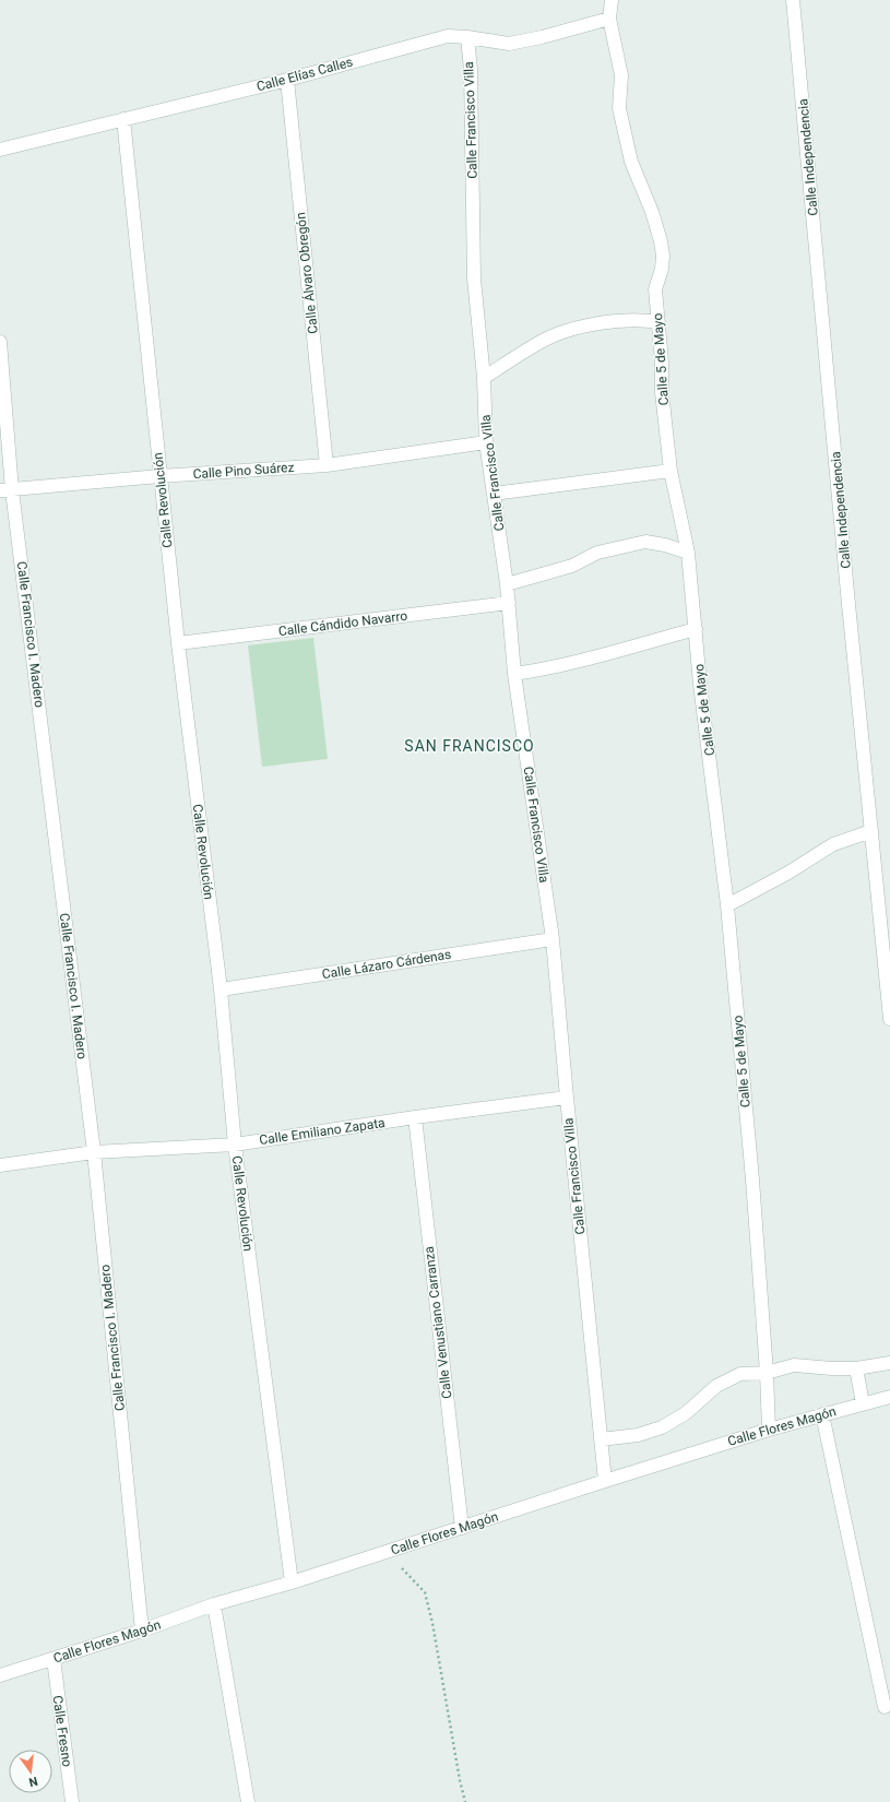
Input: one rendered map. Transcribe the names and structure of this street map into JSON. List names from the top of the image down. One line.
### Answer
{"streets":{"street":["Calle Elías Calles","Calle Francisco Villa","Calle Independencia","Calle Álvaro Obregón","Calle 5 de Mayo","Calle Pino Suárez","Calle Revolución","Calle Cándido Navarro","Calle Francisco I. Madero","Calle Lázaro Cárdenas","Calle Emiliano Zapata","Calle Venustiano Carranza","Calle Flores Magón","Calle Fresno"]},"crossings":[["Calle Elías Calles","Calle Francisco Villa"],["Calle Elías Calles","Calle Álvaro Obregón"],["Calle Elías Calles","Calle 5 de Mayo"],["Calle Elías Calles","Calle Revolución"],["Calle Francisco Villa","Calle Pino Suárez"],["Calle Francisco Villa","Calle Cándido Navarro"],["Calle Francisco Villa","Calle Lázaro Cárdenas"],["Calle Francisco Villa","Calle Emiliano Zapata"],["Calle Francisco Villa","Calle Flores Magón"],["Calle Álvaro Obregón","Calle Pino Suárez"],["Calle 5 de Mayo","Calle Flores Magón"],["Calle Pino Suárez","Calle Revolución"],["Calle Pino Suárez","Calle Francisco I. Madero"],["Calle Revolución","Calle Cándido Navarro"],["Calle Revolución","Calle Lázaro Cárdenas"],["Calle Revolución","Calle Emiliano Zapata"],["Calle Revolución","Calle Flores Magón"],["Calle Francisco I. Madero","Calle Emiliano Zapata"],["Calle Francisco I. Madero","Calle Flores Magón"],["Calle Emiliano Zapata","Calle Venustiano Carranza"],["Calle Venustiano Carranza","Calle Flores Magón"],["Calle Flores Magón","Calle Fresno"]],"districts":["SAN FRANCISCO"],"north":"bottom"}
